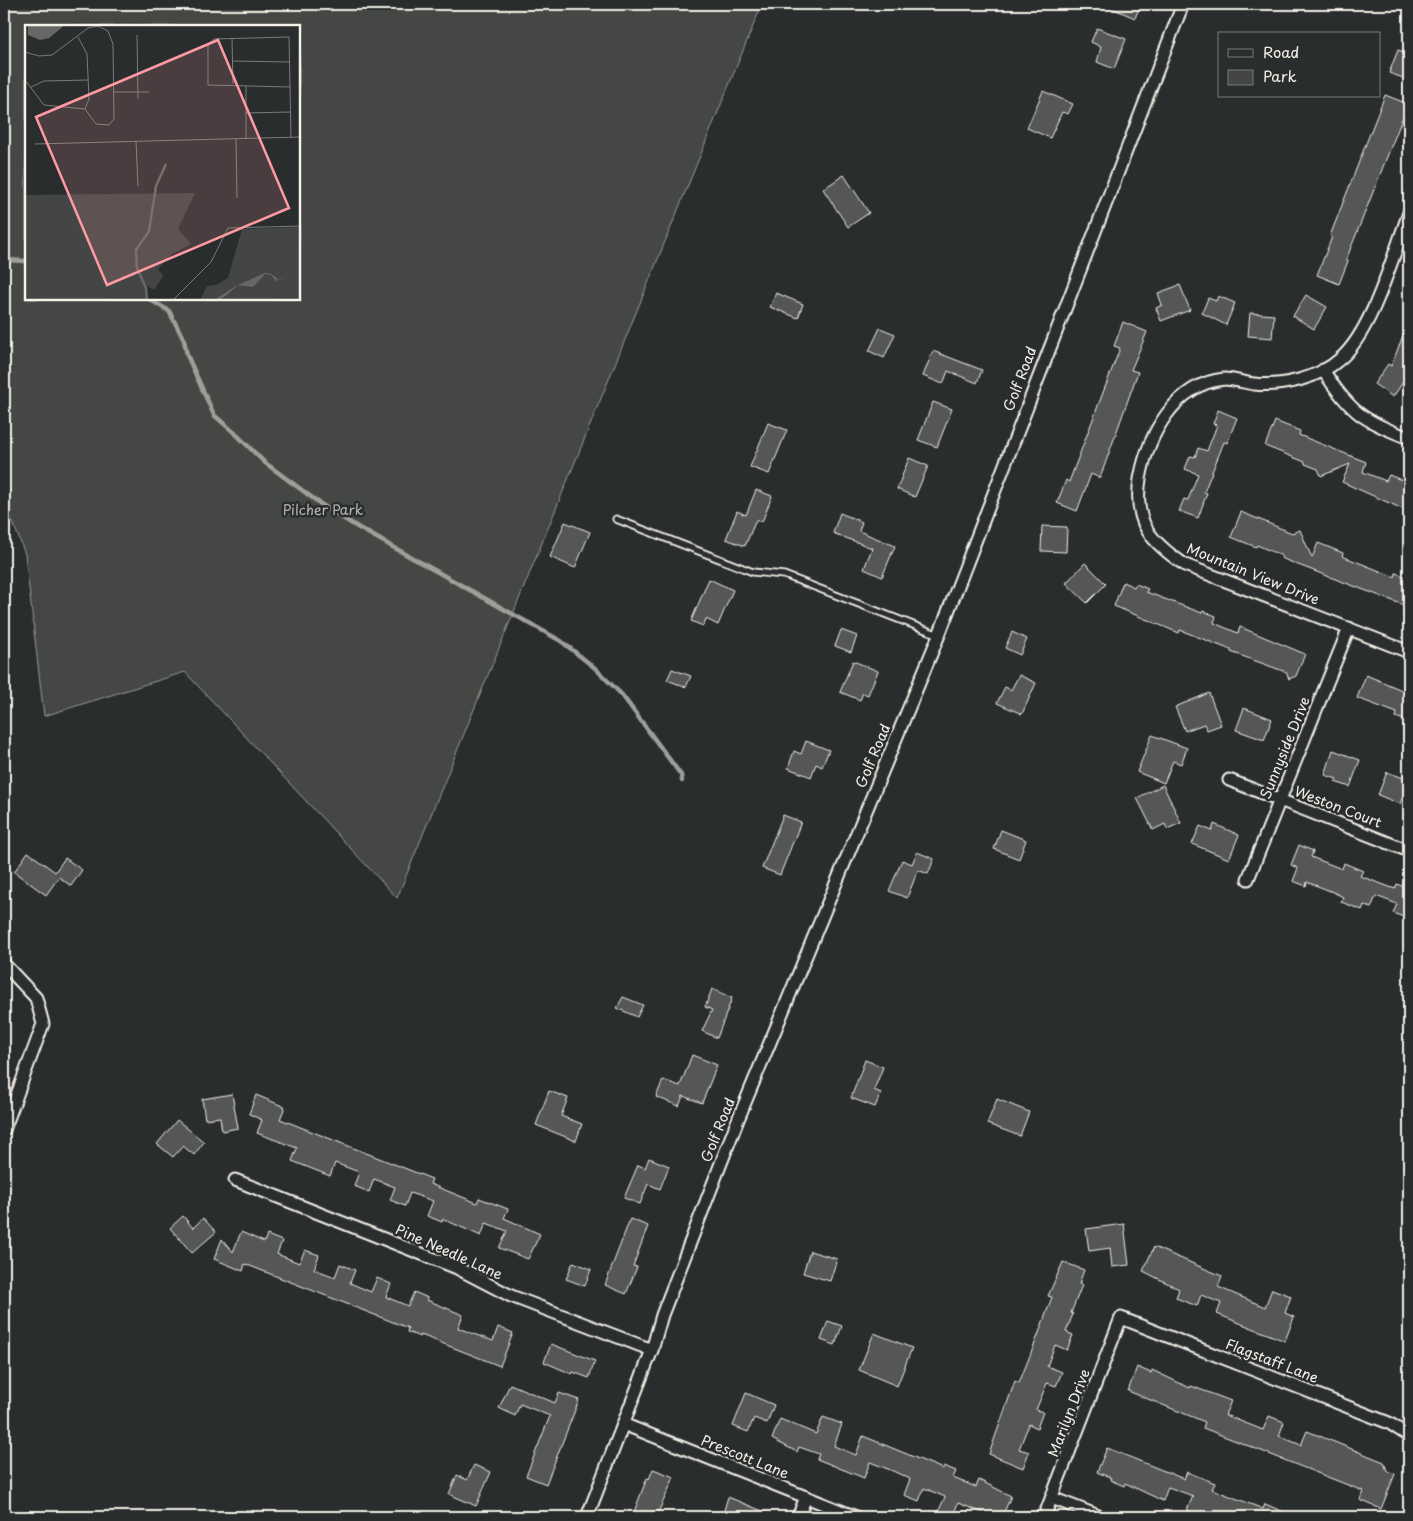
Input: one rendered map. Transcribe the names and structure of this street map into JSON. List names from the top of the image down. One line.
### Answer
{"streets":{"street":["Golf Road","Mountain View Drive","Sunnyside Drive","Weston Court","Pine Needle Lane","Flagstaff Lane","Marilyn Drive","Prescott Lane"]},"crossings":[["Golf Road","Pine Needle Lane"],["Golf Road","Prescott Lane"],["Mountain View Drive","Sunnyside Drive"],["Sunnyside Drive","Weston Court"],["Flagstaff Lane","Marilyn Drive"]],"parks":["Pilcher Park"],"legend":["Road","Park"]}
